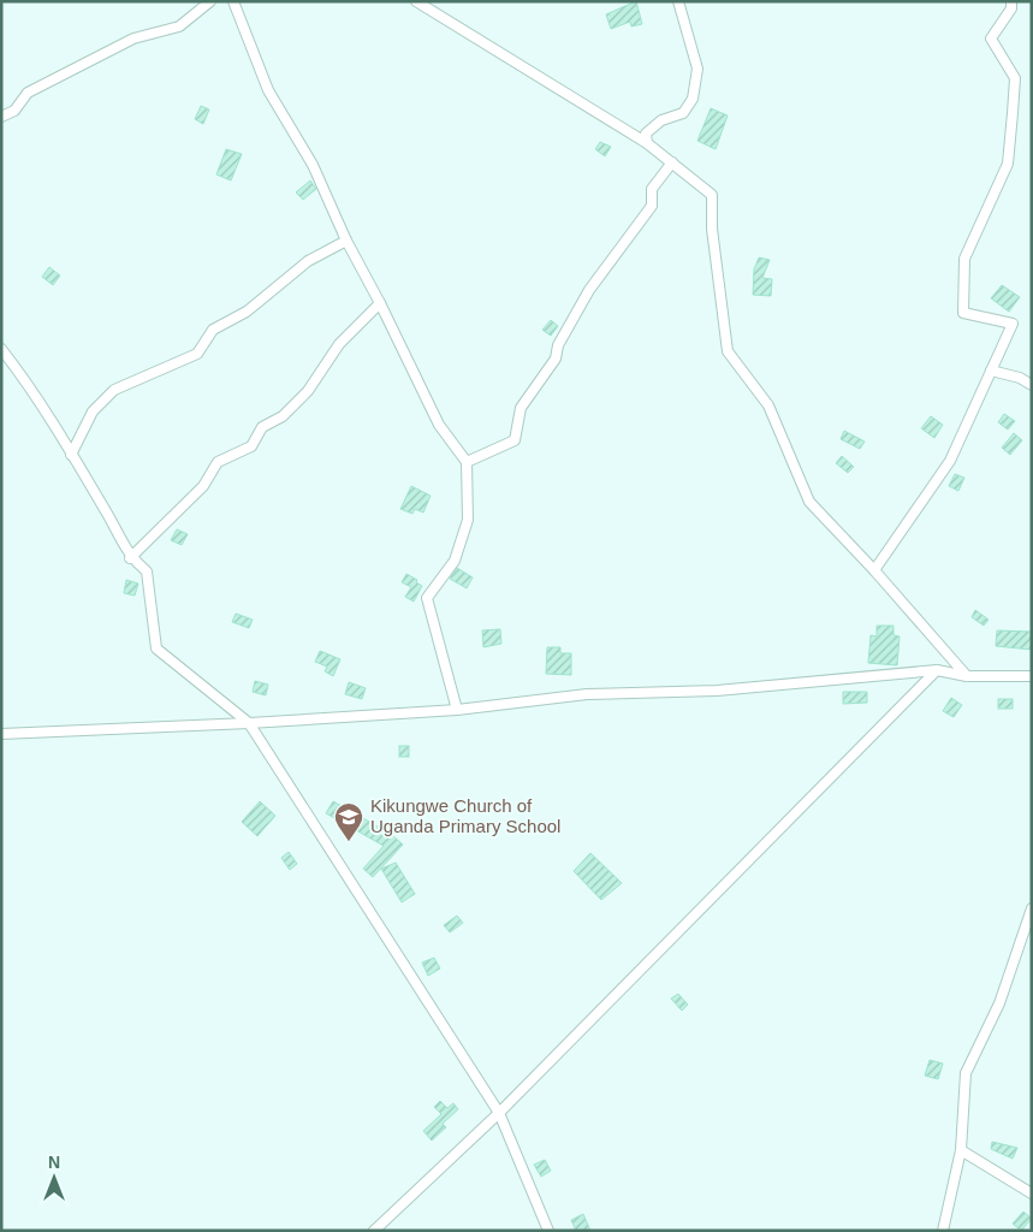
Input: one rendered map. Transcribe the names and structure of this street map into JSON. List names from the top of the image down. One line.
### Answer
{"places":{"school or university":["Kikungwe Church of Uganda Primary School"]},"north":"top"}
